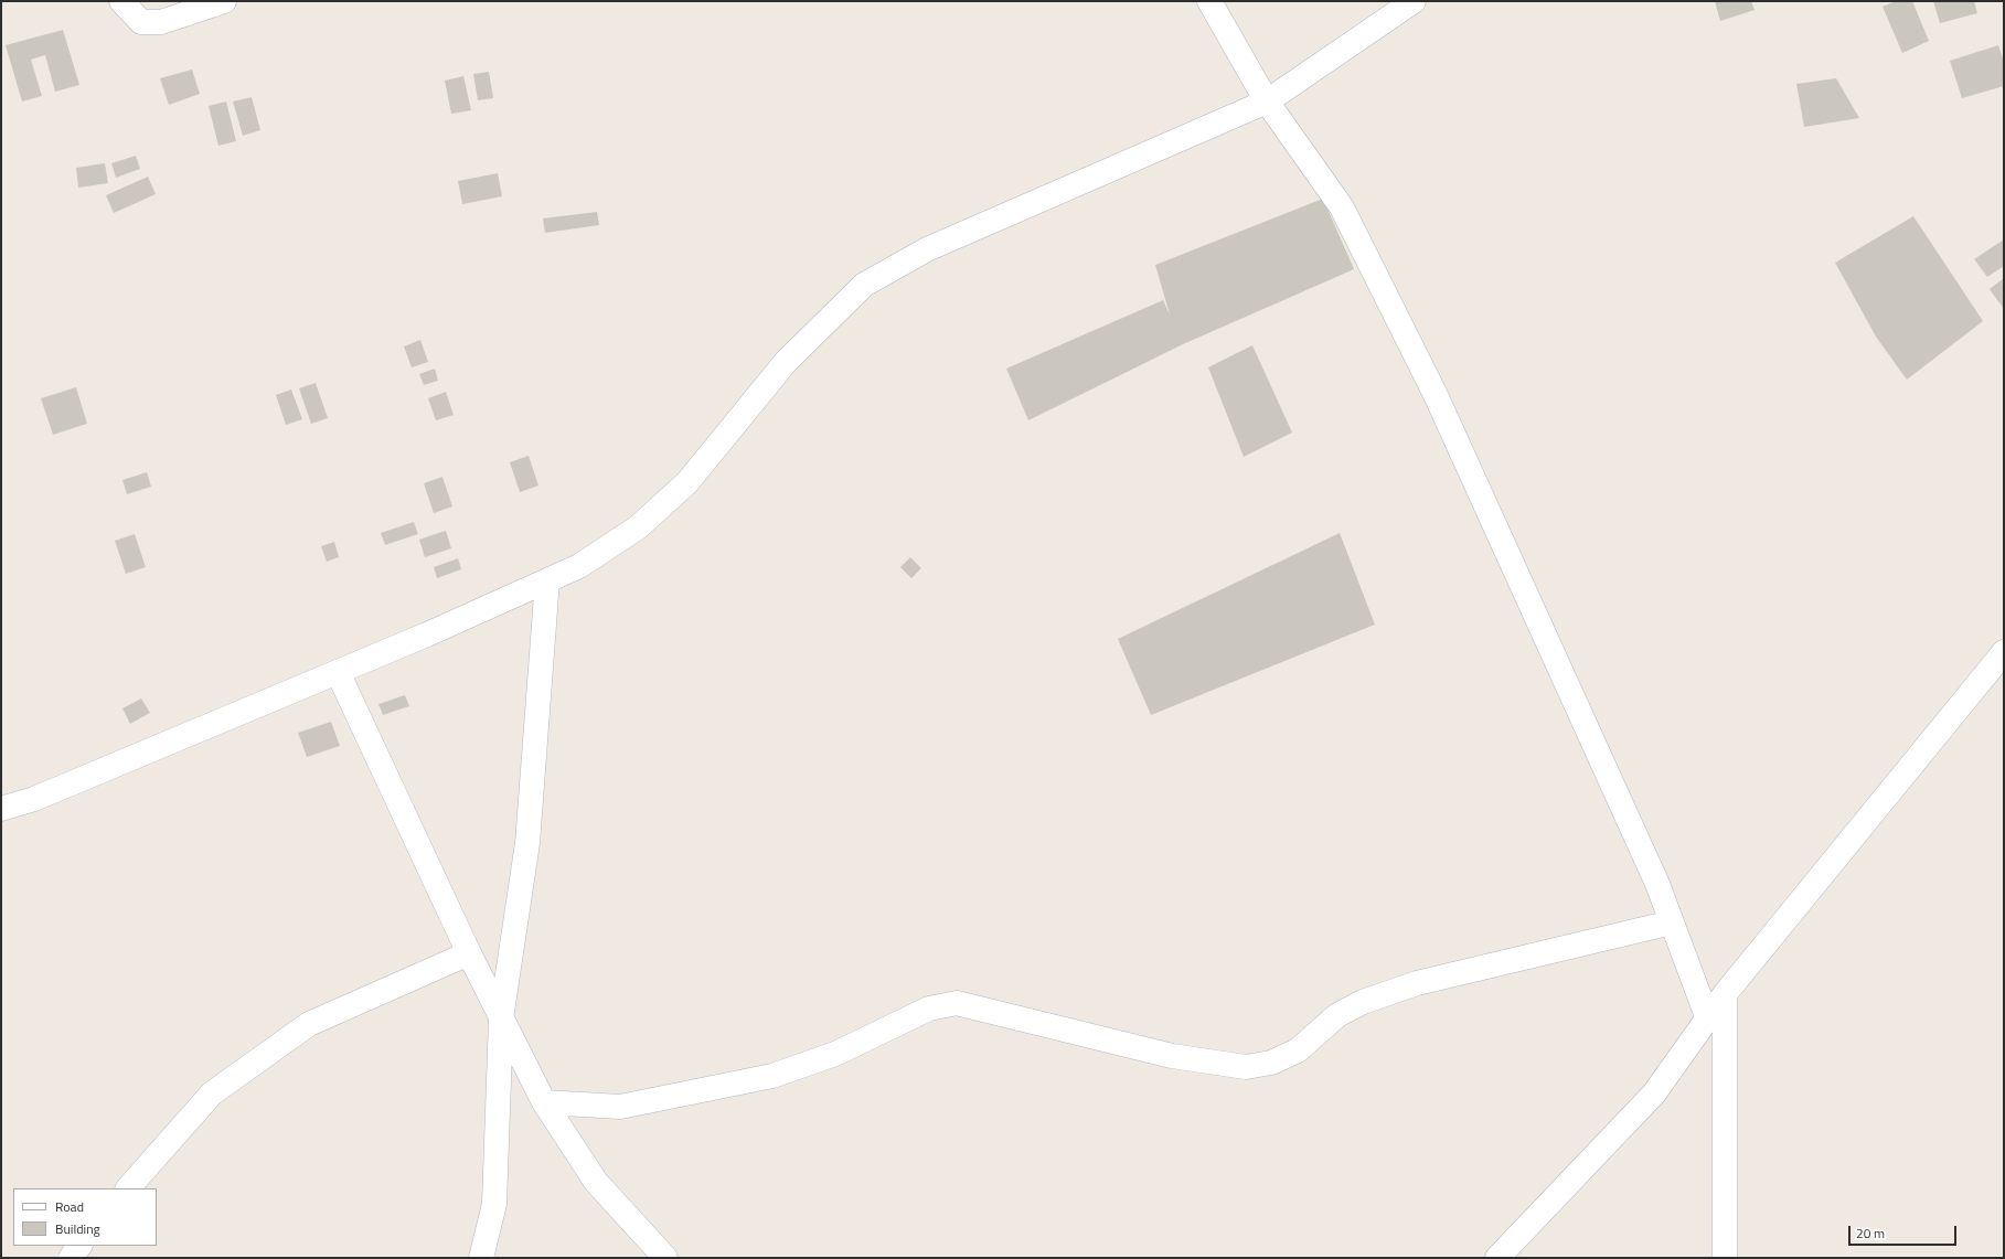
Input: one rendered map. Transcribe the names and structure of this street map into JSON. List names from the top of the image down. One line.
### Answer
{"legend":["Road","Building"],"scale_bar":"20 m"}
